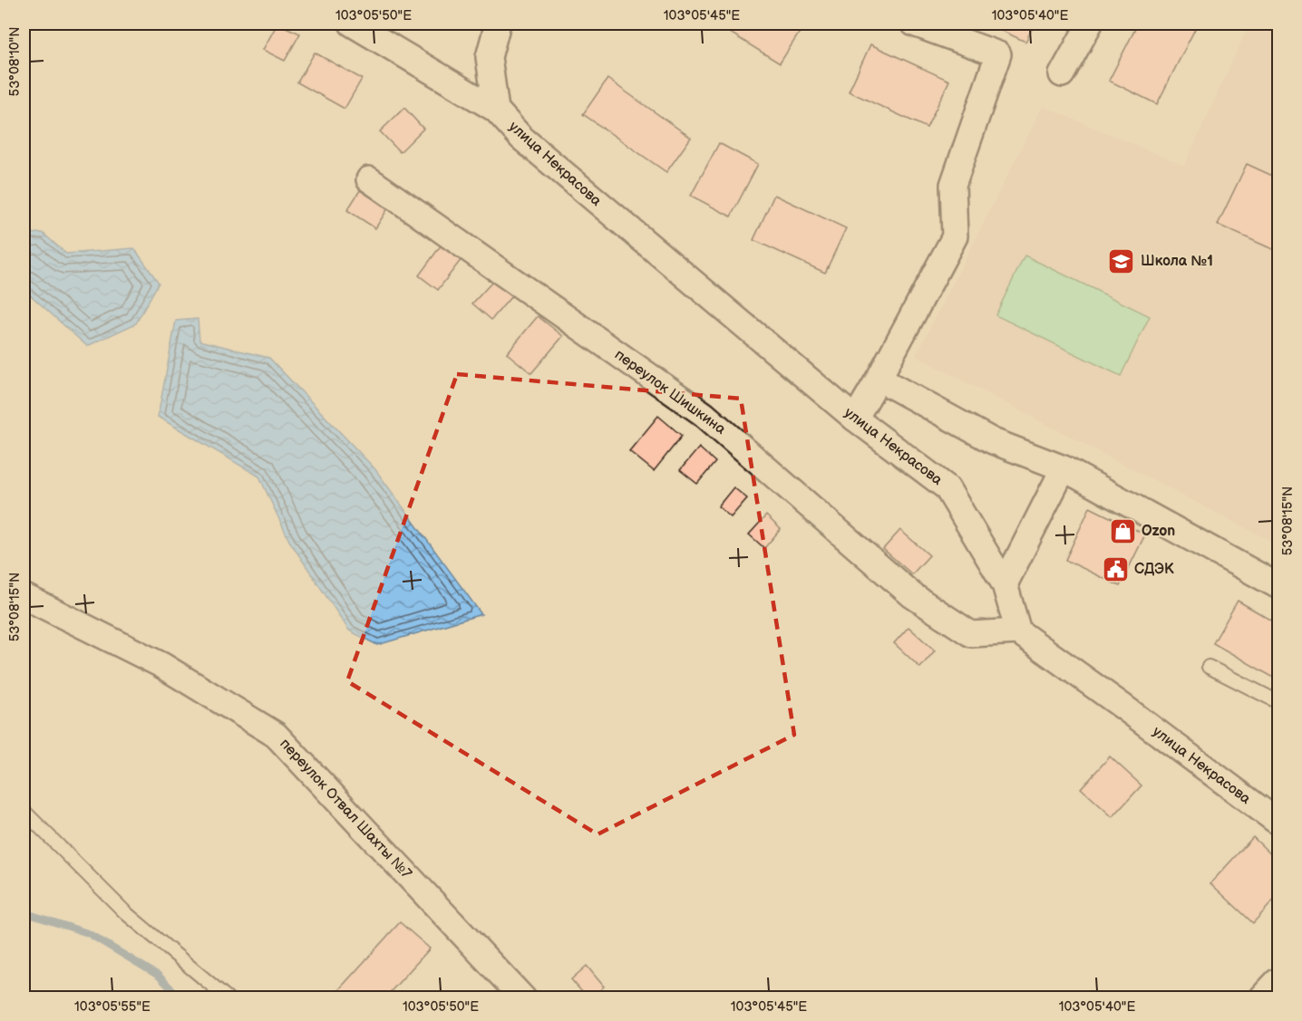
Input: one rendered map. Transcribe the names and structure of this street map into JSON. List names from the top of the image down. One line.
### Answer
{"streets":{"street":["улица Некрасова","переулок Шишкина","переулок Отвал Шахты №7"]},"crossings":[["улица Некрасова","переулок Шишкина"]],"places":{"school or university":["Школа №1"],"shop":["Ozon"],"public building":["СДЭК"]},"coordinates":["103°05'50\"E","103°05'45\"E","103°05'40\"E","53°08'10\"N","53°08'15\"N","103°05'55\"E"]}
